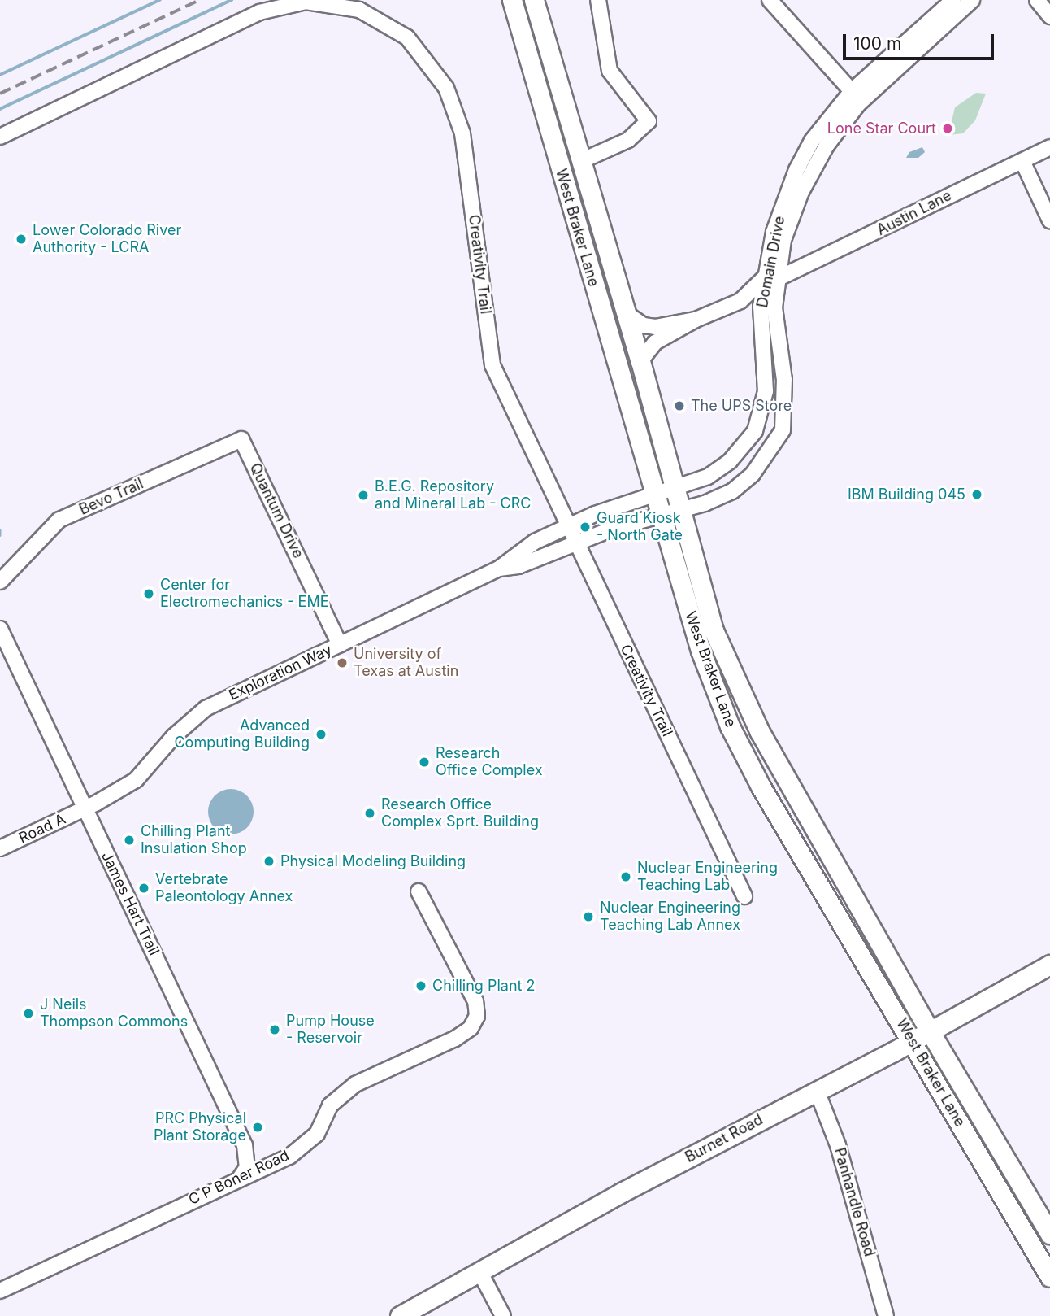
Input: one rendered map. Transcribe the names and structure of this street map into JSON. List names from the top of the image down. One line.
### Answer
{"streets":{"main road":["West Braker Lane","Burnet Road"],"street":["Austin Lane","Domain Drive","Creativity Trail","Bevo Trail","Quantum Drive","Exploration Way","Road A","James Hart Trail","C P Boner Road","Panhandle Road"]},"crossings":[["Austin Lane","Domain Drive"],["West Braker Lane","Domain Drive"],["West Braker Lane","Exploration Way"],["West Braker Lane","Burnet Road"],["Domain Drive","Exploration Way"],["Creativity Trail","Exploration Way"],["Bevo Trail","Quantum Drive"],["Quantum Drive","Exploration Way"],["Exploration Way","Road A"],["Exploration Way","James Hart Trail"],["Road A","James Hart Trail"],["James Hart Trail","C P Boner Road"],["Burnet Road","Panhandle Road"]],"places":["Lone Star Court","Lower Colorado River Authority - LCRA","The UPS Store","IBM Building 045","B.E.G. Repository and Mineral Lab - CRC","Guard Kiosk - North Gate","Center for Electromechanics - EME","University of Texas at Austin","Advanced Computing Building","Research Office Complex","Research Office Complex Sprt. Building","Chilling Plant Insulation Shop","Physical Modeling Building","Nuclear Engineering Teaching Lab","Vertebrate Paleontology Annex","Nuclear Engineering Teaching Lab Annex","Chilling Plant 2","J Neils Thompson Commons","Pump House - Reservoir","PRC Physical Plant Storage"],"scale_bar":"100 m"}
